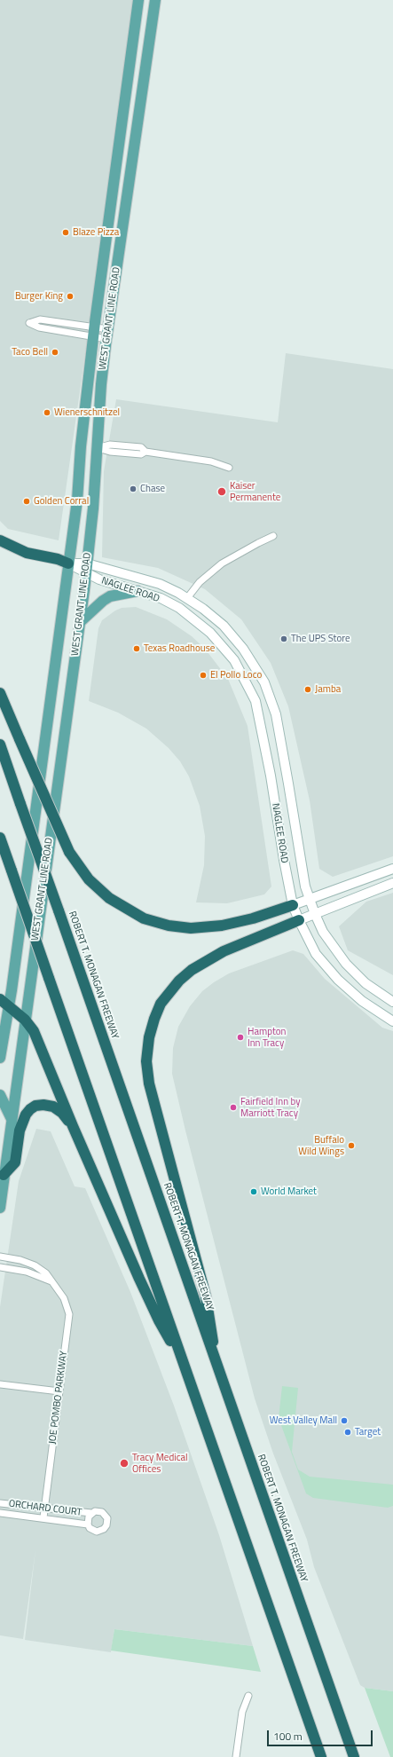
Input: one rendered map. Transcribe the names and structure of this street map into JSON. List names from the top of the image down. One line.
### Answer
{"streets":{"highway":["ROBERT T. MONAGAN FREEWAY"],"main road":["WEST GRANT LINE ROAD","NAGLEE ROAD"],"street":["JOE POMBO PARKWAY","ORCHARD COURT"]},"crossings":[["WEST GRANT LINE ROAD","NAGLEE ROAD"],["JOE POMBO PARKWAY","ORCHARD COURT"]],"places":["Blaze Pizza","Burger King","Taco Bell","Wienerschnitzel","Chase","Kaiser Permanente","Golden Corral","The UPS Store","Texas Roadhouse","El Pollo Loco","Jamba","Hampton Inn Tracy","Fairfield Inn by Marriott Tracy","Buffalo Wild Wings","World Market","West Valley Mall","Target","Tracy Medical Offices"],"scale_bar":"100 m"}
